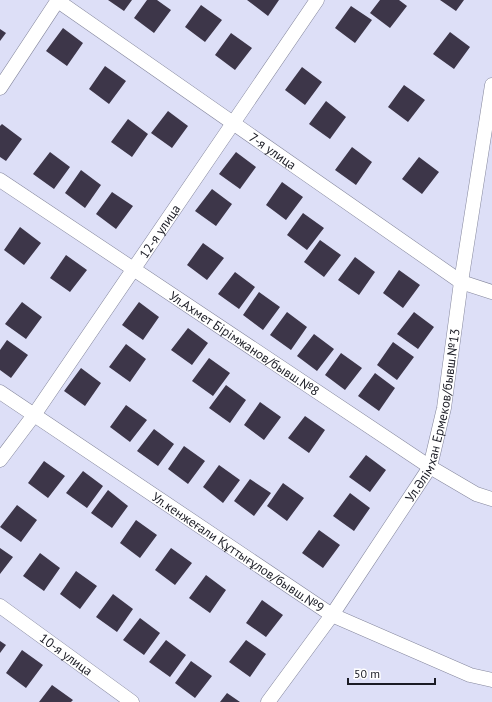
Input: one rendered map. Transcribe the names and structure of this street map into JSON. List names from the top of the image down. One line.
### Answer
{"streets":{"street":["7-я улица","12-я улица","Ул.Ахмет Бірімжанов/бывш.№8","Ул.Әлімхан Ермеков/бывш.№13","Ул.кенжеғали Құттығұлов/бывш.№9","10-я улица"]},"crossings":[["7-я улица","12-я улица"],["7-я улица","Ул.Әлімхан Ермеков/бывш.№13"],["12-я улица","Ул.Ахмет Бірімжанов/бывш.№8"],["12-я улица","Ул.кенжеғали Құттығұлов/бывш.№9"],["Ул.Ахмет Бірімжанов/бывш.№8","Ул.Әлімхан Ермеков/бывш.№13"],["Ул.Әлімхан Ермеков/бывш.№13","Ул.кенжеғали Құттығұлов/бывш.№9"]],"scale_bar":"50 m"}
